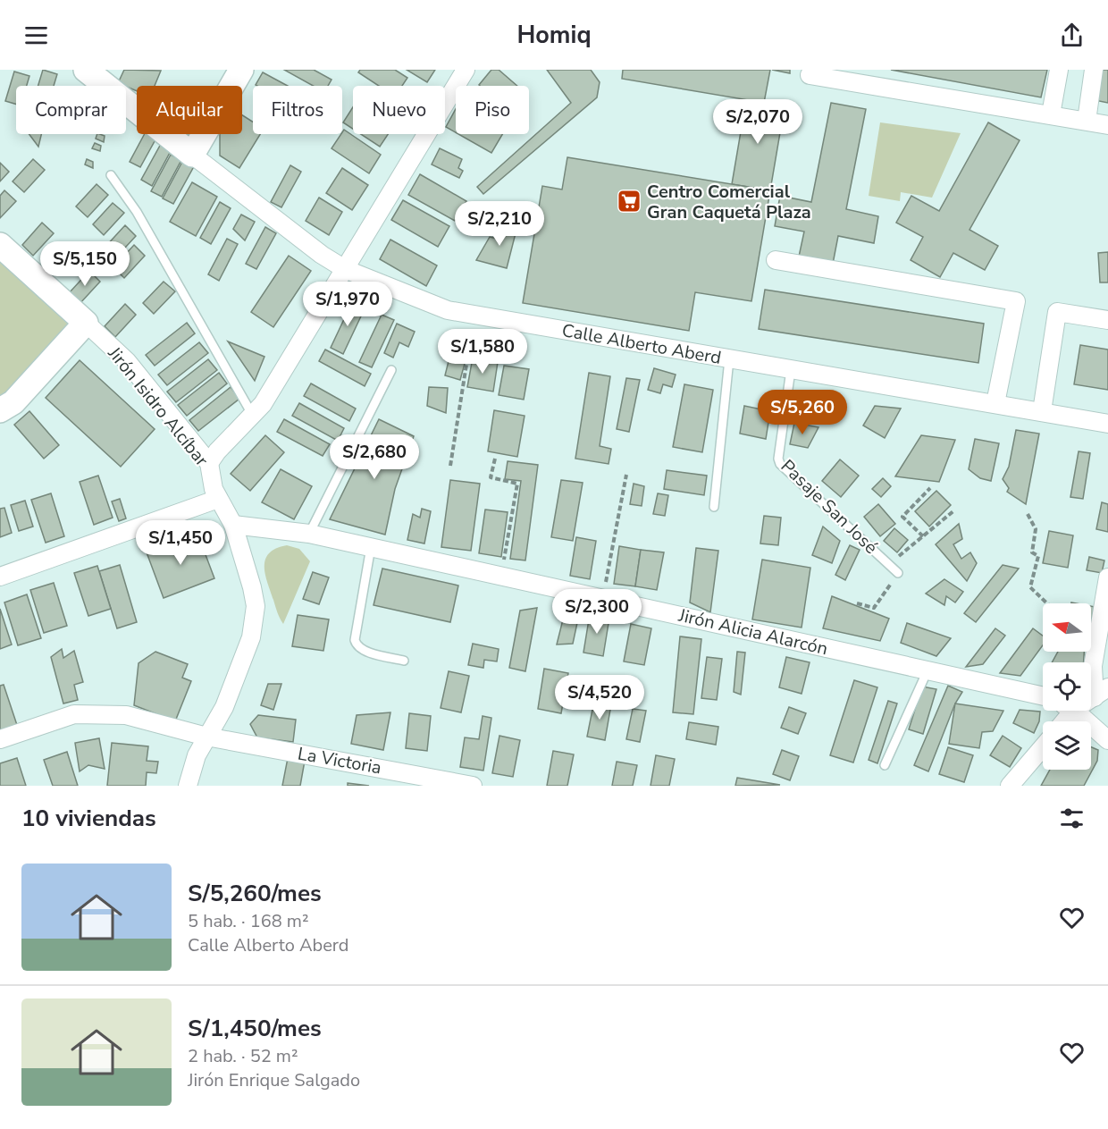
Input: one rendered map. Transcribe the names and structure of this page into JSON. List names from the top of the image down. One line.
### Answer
{"streets":{"street":["Calle Alberto Aberd","Jirón Isidro Alcíbar","Jirón Alicia Alarcón","La Victoria"],"lane":["Pasaje San José"]},"crossings":[["Calle Alberto Aberd","Pasaje San José"],["Jirón Isidro Alcíbar","Jirón Alicia Alarcón"],["Jirón Isidro Alcíbar","La Victoria"]],"places":{"supermarket":["Centro Comercial Gran Caquetá Plaza"]},"north":"left","page":{"header":"Homiq","chip":["Comprar","Alquilar","Filtros","Nuevo","Piso"],"price":["S/2,070","S/2,210","S/5,150","S/1,970","S/1,580","S/5,260","S/2,680","S/1,450","S/2,300","S/4,520"],"heading":"10 viviendas","list":[{"name":"S/5,260/mes","note":"5 hab. · 168 m² · Calle Alberto Aberd"},{"name":"S/1,450/mes","note":"2 hab. · 52 m² · Jirón Enrique Salgado"}]}}
